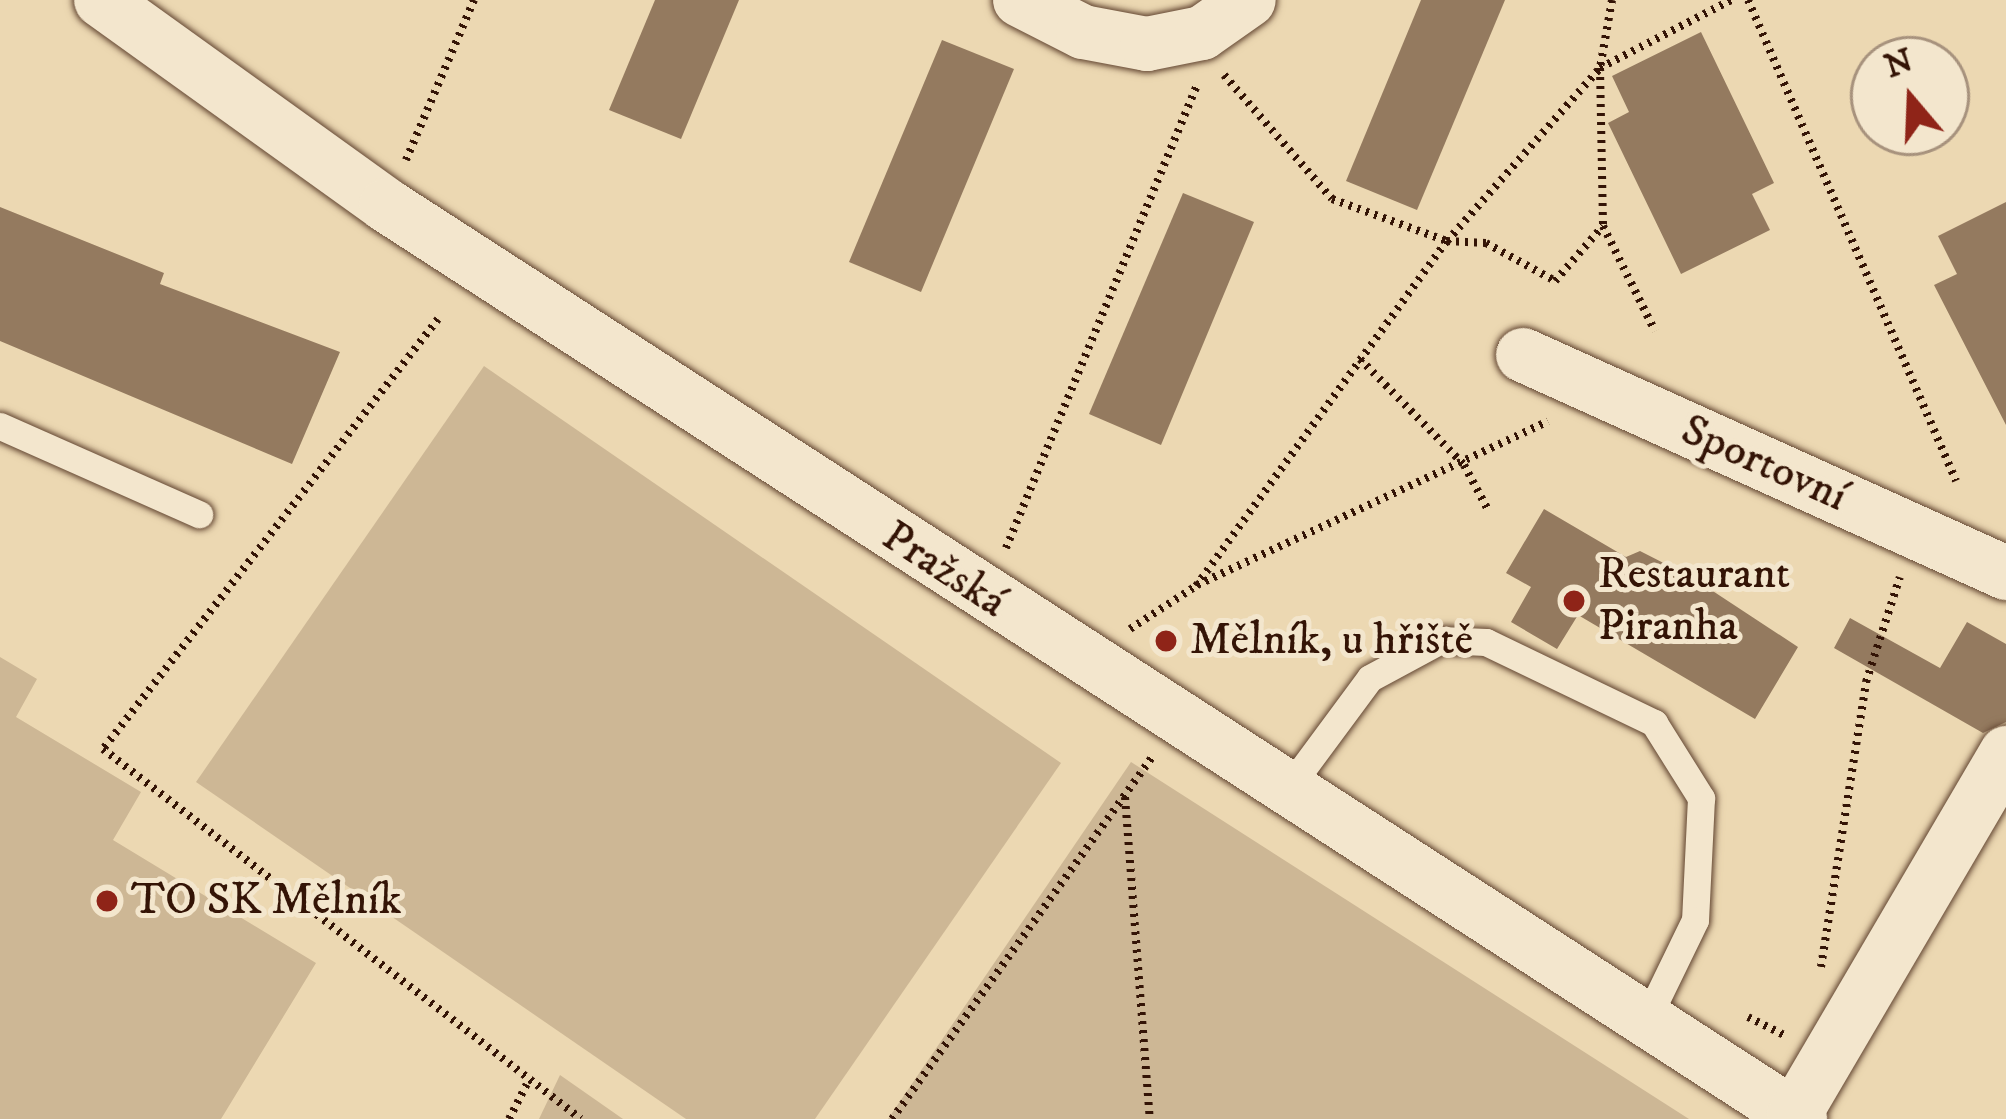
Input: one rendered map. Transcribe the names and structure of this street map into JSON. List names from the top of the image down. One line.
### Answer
{"streets":{"street":["Sportovní","Pražská"]},"places":["Restaurant Piranha","Mělník, u hřiště","TO SK Mělník"],"north":"top"}
